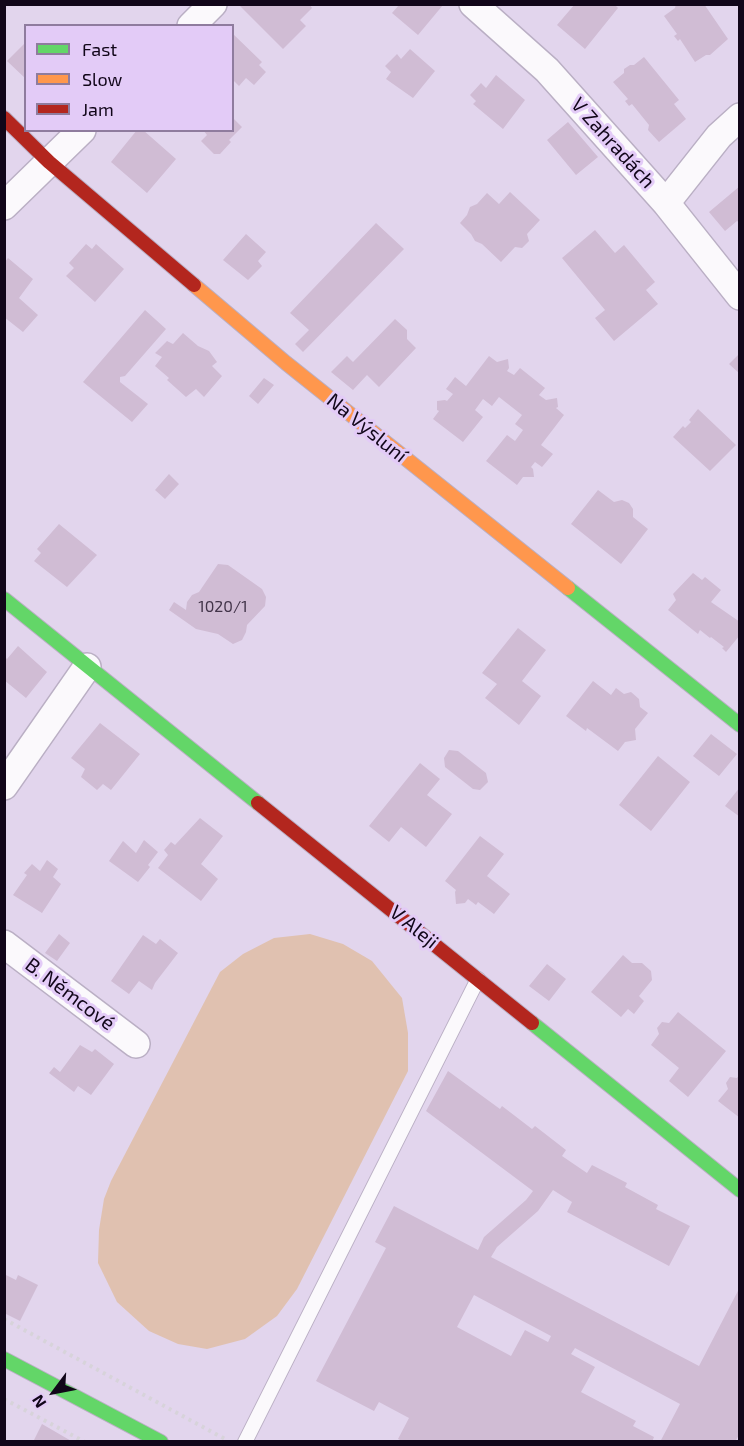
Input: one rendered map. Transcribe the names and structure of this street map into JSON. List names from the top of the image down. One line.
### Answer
{"streets":{"street":["V Zahradách","Na Výsluní","V Aleji","B. Němcové"]},"house_numbers":["1020/1"],"legend":["Fast","Slow","Jam"],"north":"bottom left"}
